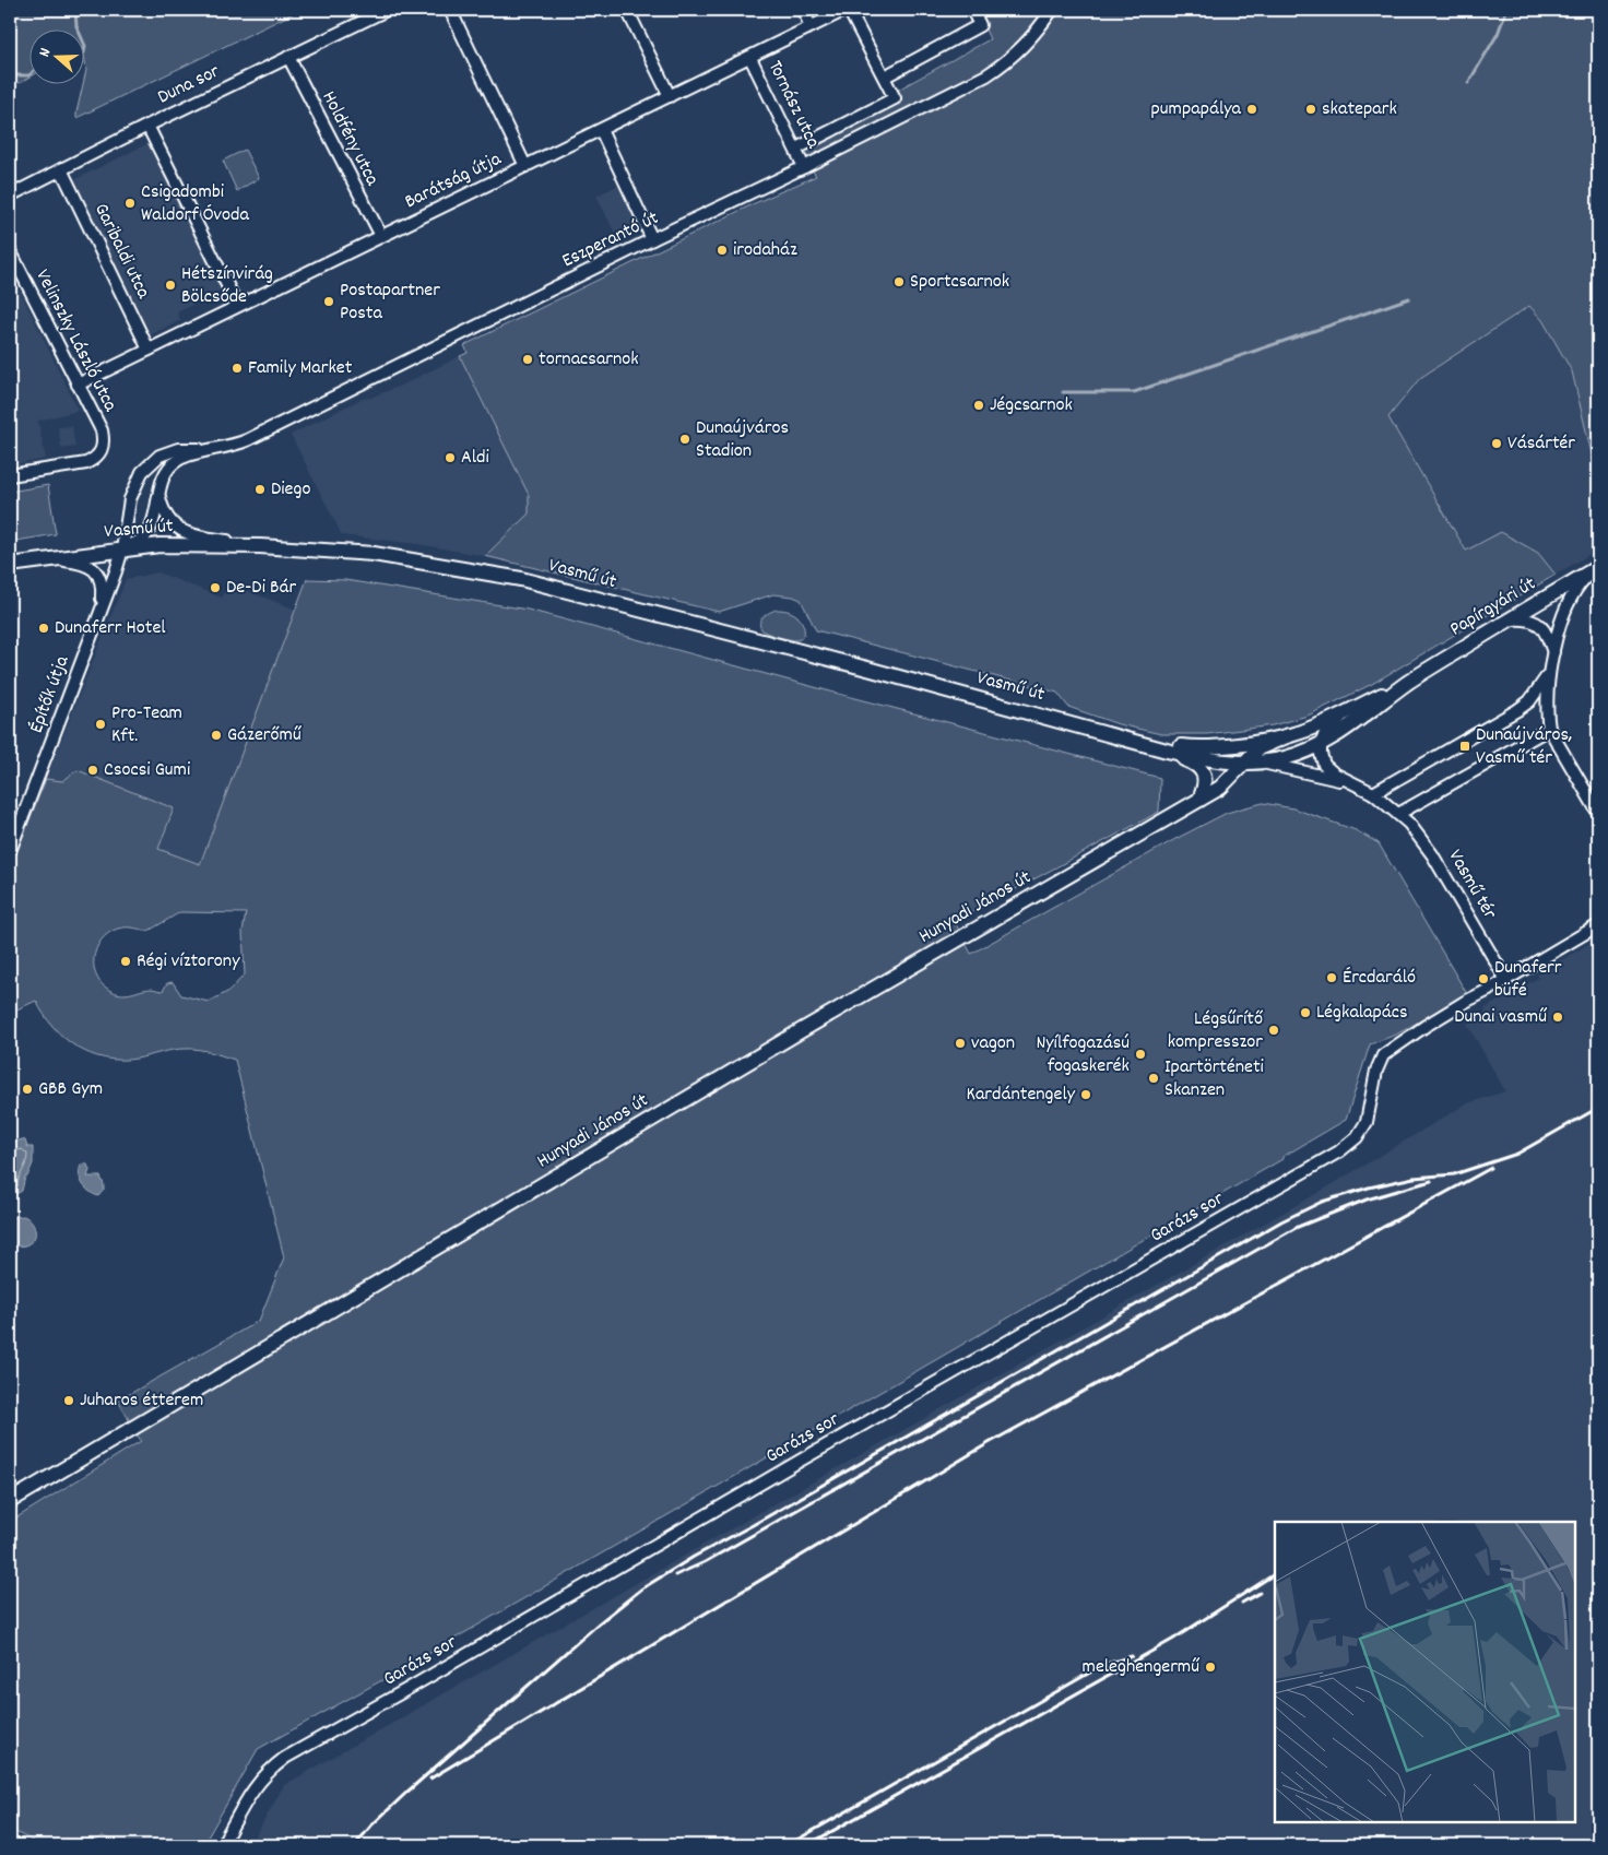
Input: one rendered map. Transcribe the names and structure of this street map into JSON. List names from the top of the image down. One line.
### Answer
{"streets":{"street":["Duna sor","Tornász utca","Holdfény utca","Barátság útja","Eszperantó út","Garibaldi utca","Velinszky László utca","Vasmű út","Papírgyári út","Építők útja","Vasmű tér","Hunyadi János út","Garázs sor"]},"crossings":[["Duna sor","Holdfény utca"],["Duna sor","Garibaldi utca"],["Tornász utca","Barátság útja"],["Tornász utca","Eszperantó út"],["Holdfény utca","Barátság útja"],["Barátság útja","Garibaldi utca"],["Barátság útja","Velinszky László utca"],["Eszperantó út","Vasmű út"],["Eszperantó út","Építők útja"],["Vasmű út","Építők útja"],["Vasmű tér","Garázs sor"]],"places":{"other":["pumpapálya","skatepark","Csigadombi Waldorf Óvoda","irodaház","Sportcsarnok","Hétszínvirág Bölcsőde","Postapartner Posta","tornacsarnok","Family Market","Jégcsarnok","Dunaújváros Stadion","Vásártér","Aldi","Diego","De-Di Bár","Dunaferr Hotel","Pro-Team Kft.","Gázerőmű","Csocsi Gumi","Régi víztorony","Ércdaráló","Dunaferr büfé","Légkalapács","Dunai vasmű","Légsűrítő kompresszor","vagon","Nyílfogazású fogaskerék","Ipartörténeti Skanzen","GBB Gym","Kardántengely","Juharos étterem","meleghengermű"],"transit":["Dunaújváros, Vasmű tér"]},"north":"left"}
